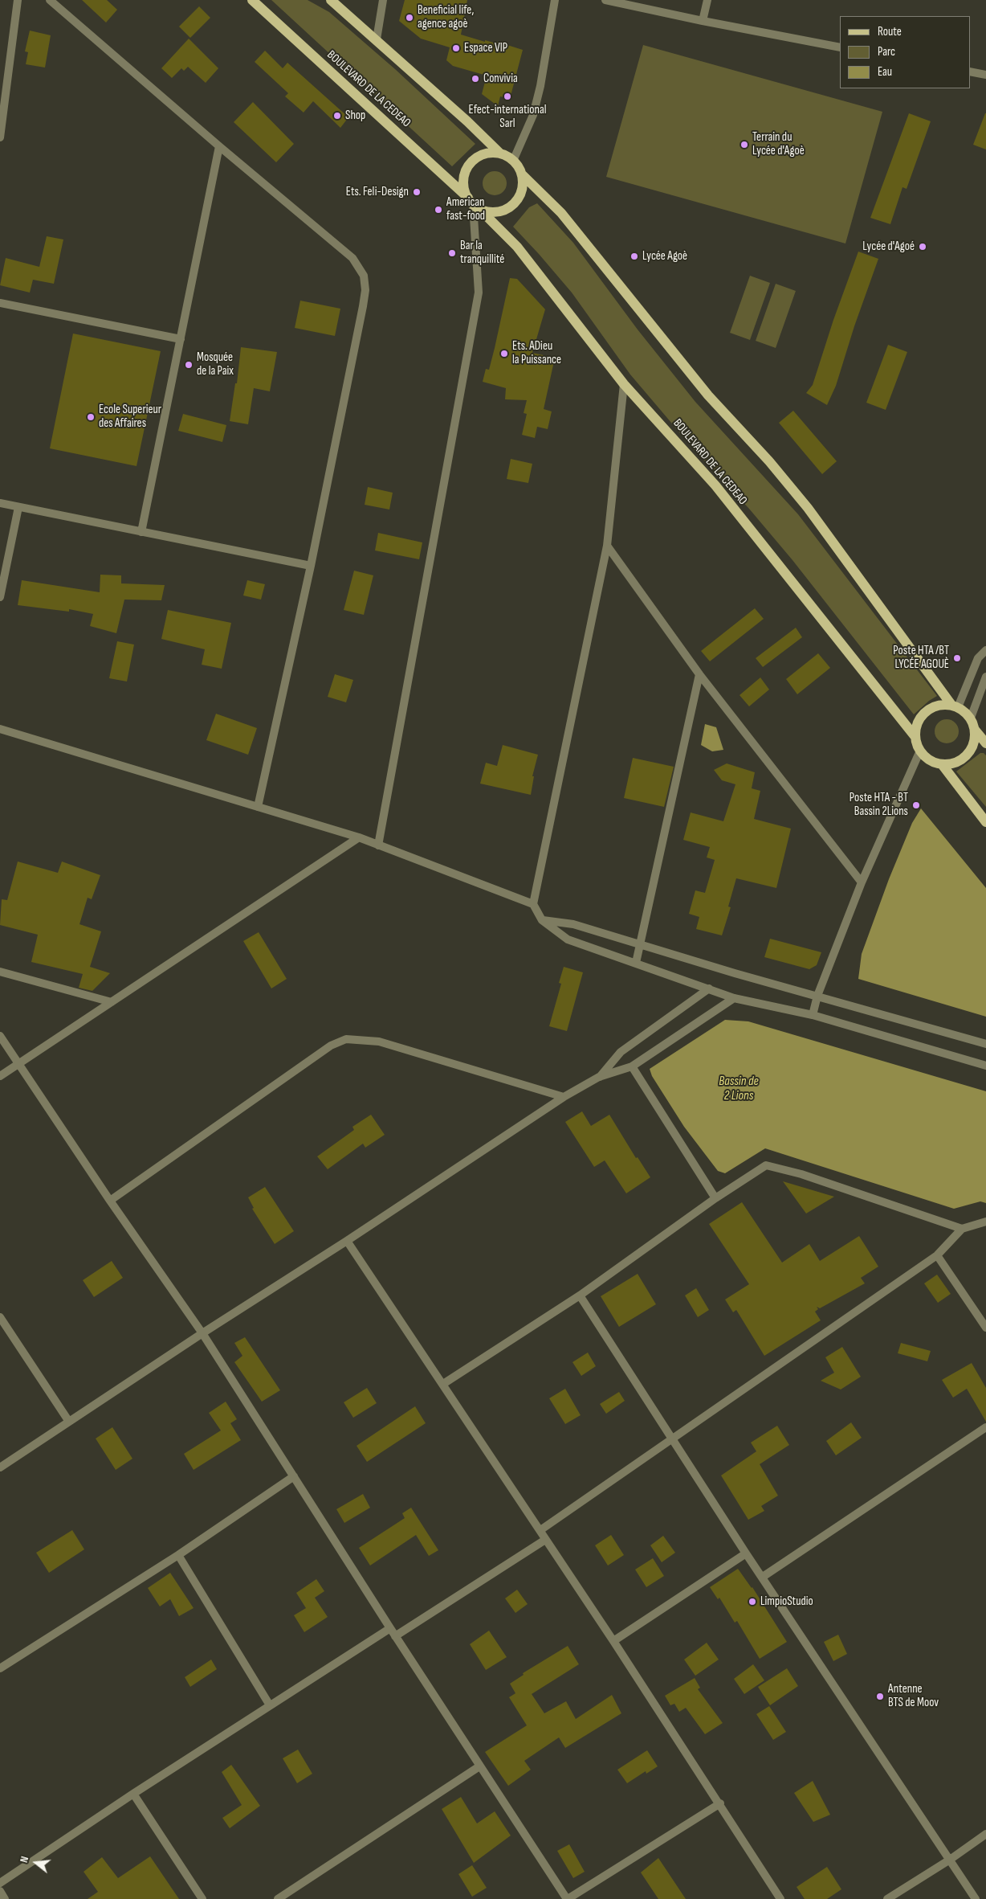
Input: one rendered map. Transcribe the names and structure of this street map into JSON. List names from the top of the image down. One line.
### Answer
{"streets":{"main road":["BOULEVARD DE LA CEDEAO"]},"water":["Bassin de 2 Lions"],"places":["Beneficial life, agence agoè","Espace VIP","Convivia","Efect-international Sarl","Shop","Terrain du Lycée d'Agoè","Ets. Feli-Design","American fast-food","Lycée d'Agoé","Bar la tranquillité","Lycée Agoè","Ets. ADieu la Puissance","Mosquée de la Paix","Ecole Superieur des Affaires","Poste HTA /BT LYCÉE AGOUÈ","Poste HTA - BT Bassin 2Lions","LimpioStudio","Antenne BTS de Moov"],"legend":["Route","Parc","Eau"],"north":"left"}
